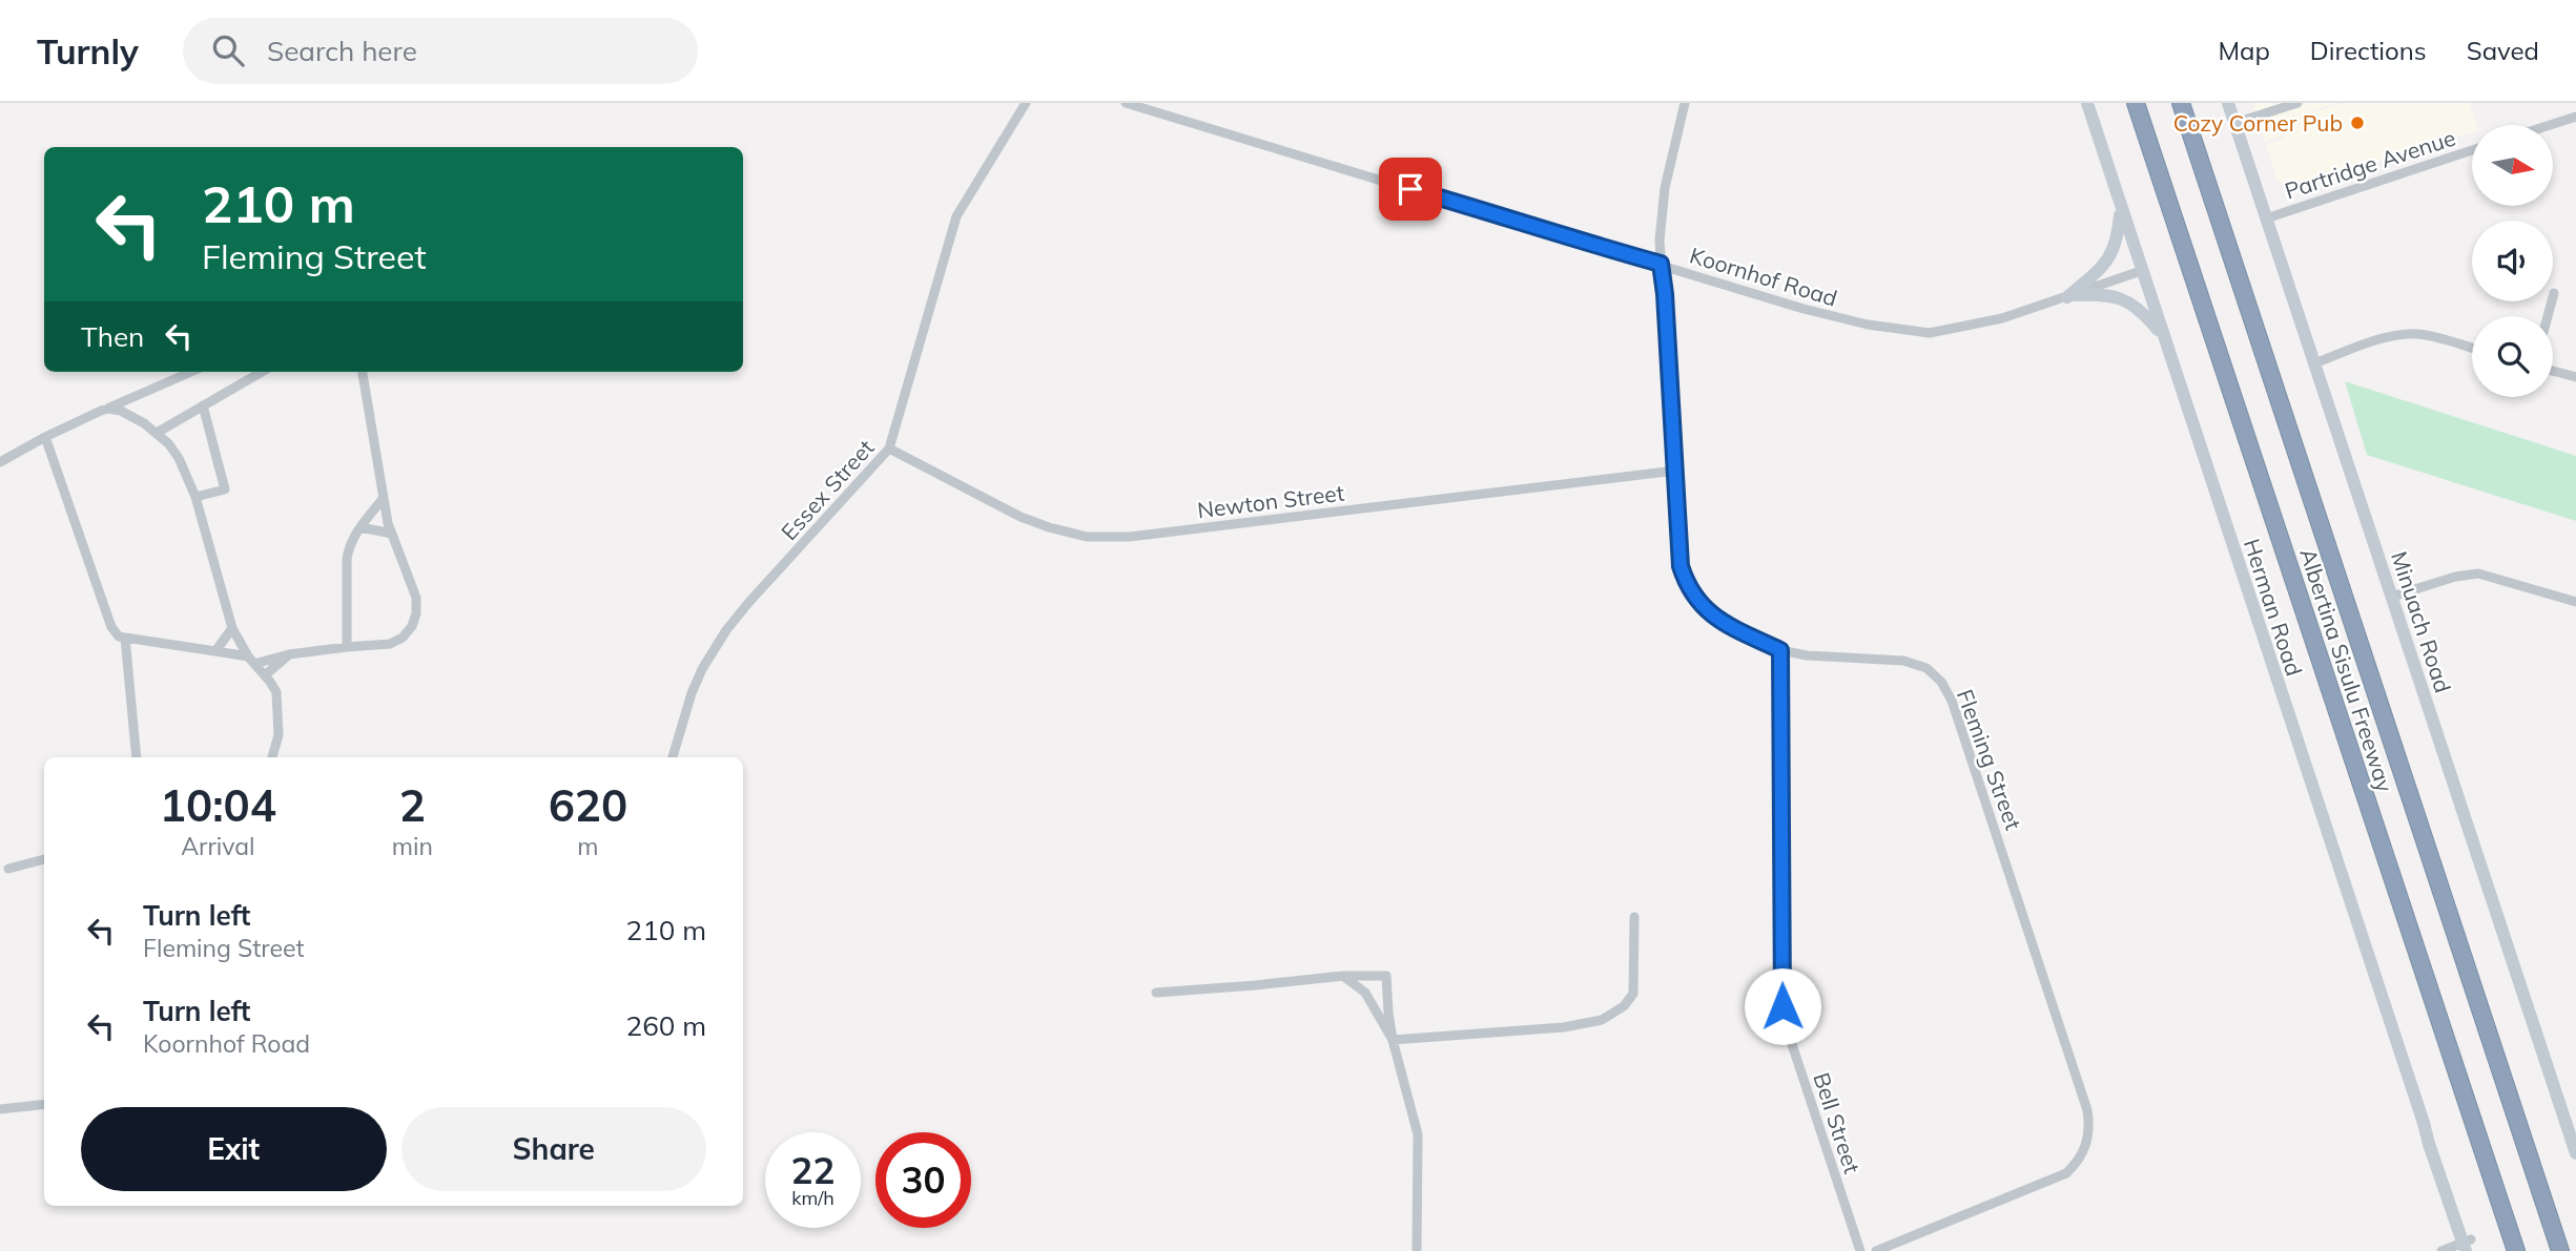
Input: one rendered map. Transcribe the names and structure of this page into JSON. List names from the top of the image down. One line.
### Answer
{"streets":{"highway":["Albertina Sisulu Freeway"],"main road":["Herman Road","Minuach Road"],"street":["Partridge Avenue","Koornhof Road","Essex Street","Newton Street","Fleming Street","Bell Street"]},"crossings":[["Partridge Avenue","Minuach Road"],["Koornhof Road","Herman Road"],["Koornhof Road","Fleming Street"],["Essex Street","Newton Street"],["Newton Street","Fleming Street"],["Fleming Street","Bell Street"]],"places":["Cozy Corner Pub"],"north":"right","page":{"header":"Turnly","search":"Search here","nav":["Map","Directions","Saved"],"turn":["210 m","Fleming Street"],"then":"Then","eta":["10:04","Arrival","2","min","620","m"],"list":[{"name":"Turn left","note":"Fleming Street","value":"210 m"},{"name":"Turn left","note":"Koornhof Road","value":"260 m"}],"buttons":["Exit","Share"],"speed":"22 km/h","limit":"30"}}
